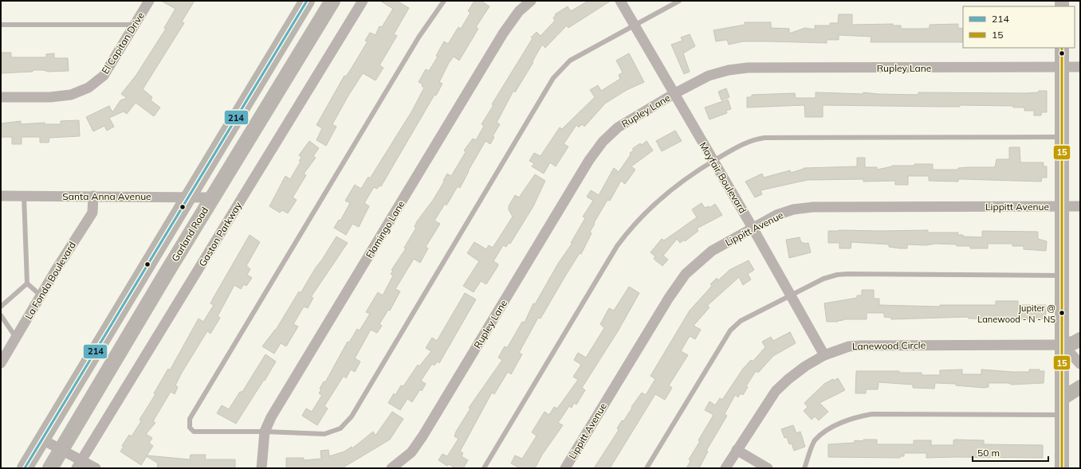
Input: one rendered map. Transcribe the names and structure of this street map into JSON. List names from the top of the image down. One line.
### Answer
{"streets":{"main road":["Garland Road"],"street":["El Capitan Drive","Rupley Lane","Mayfair Boulevard","Santa Anna Avenue","Lippitt Avenue","Flamingo Lane","Gaston Parkway","La Fonda Boulevard","Lanewood Circle"]},"crossings":[["Rupley Lane","Mayfair Boulevard"],["Mayfair Boulevard","Lippitt Avenue"],["Mayfair Boulevard","Lanewood Circle"],["Santa Anna Avenue","Garland Road"],["Santa Anna Avenue","La Fonda Boulevard"]],"places":["Jupiter @ Lanewood - N - NS"],"lines":["transit line 214","transit line 15"],"legend":["214","15"],"scale_bar":"50 m"}
